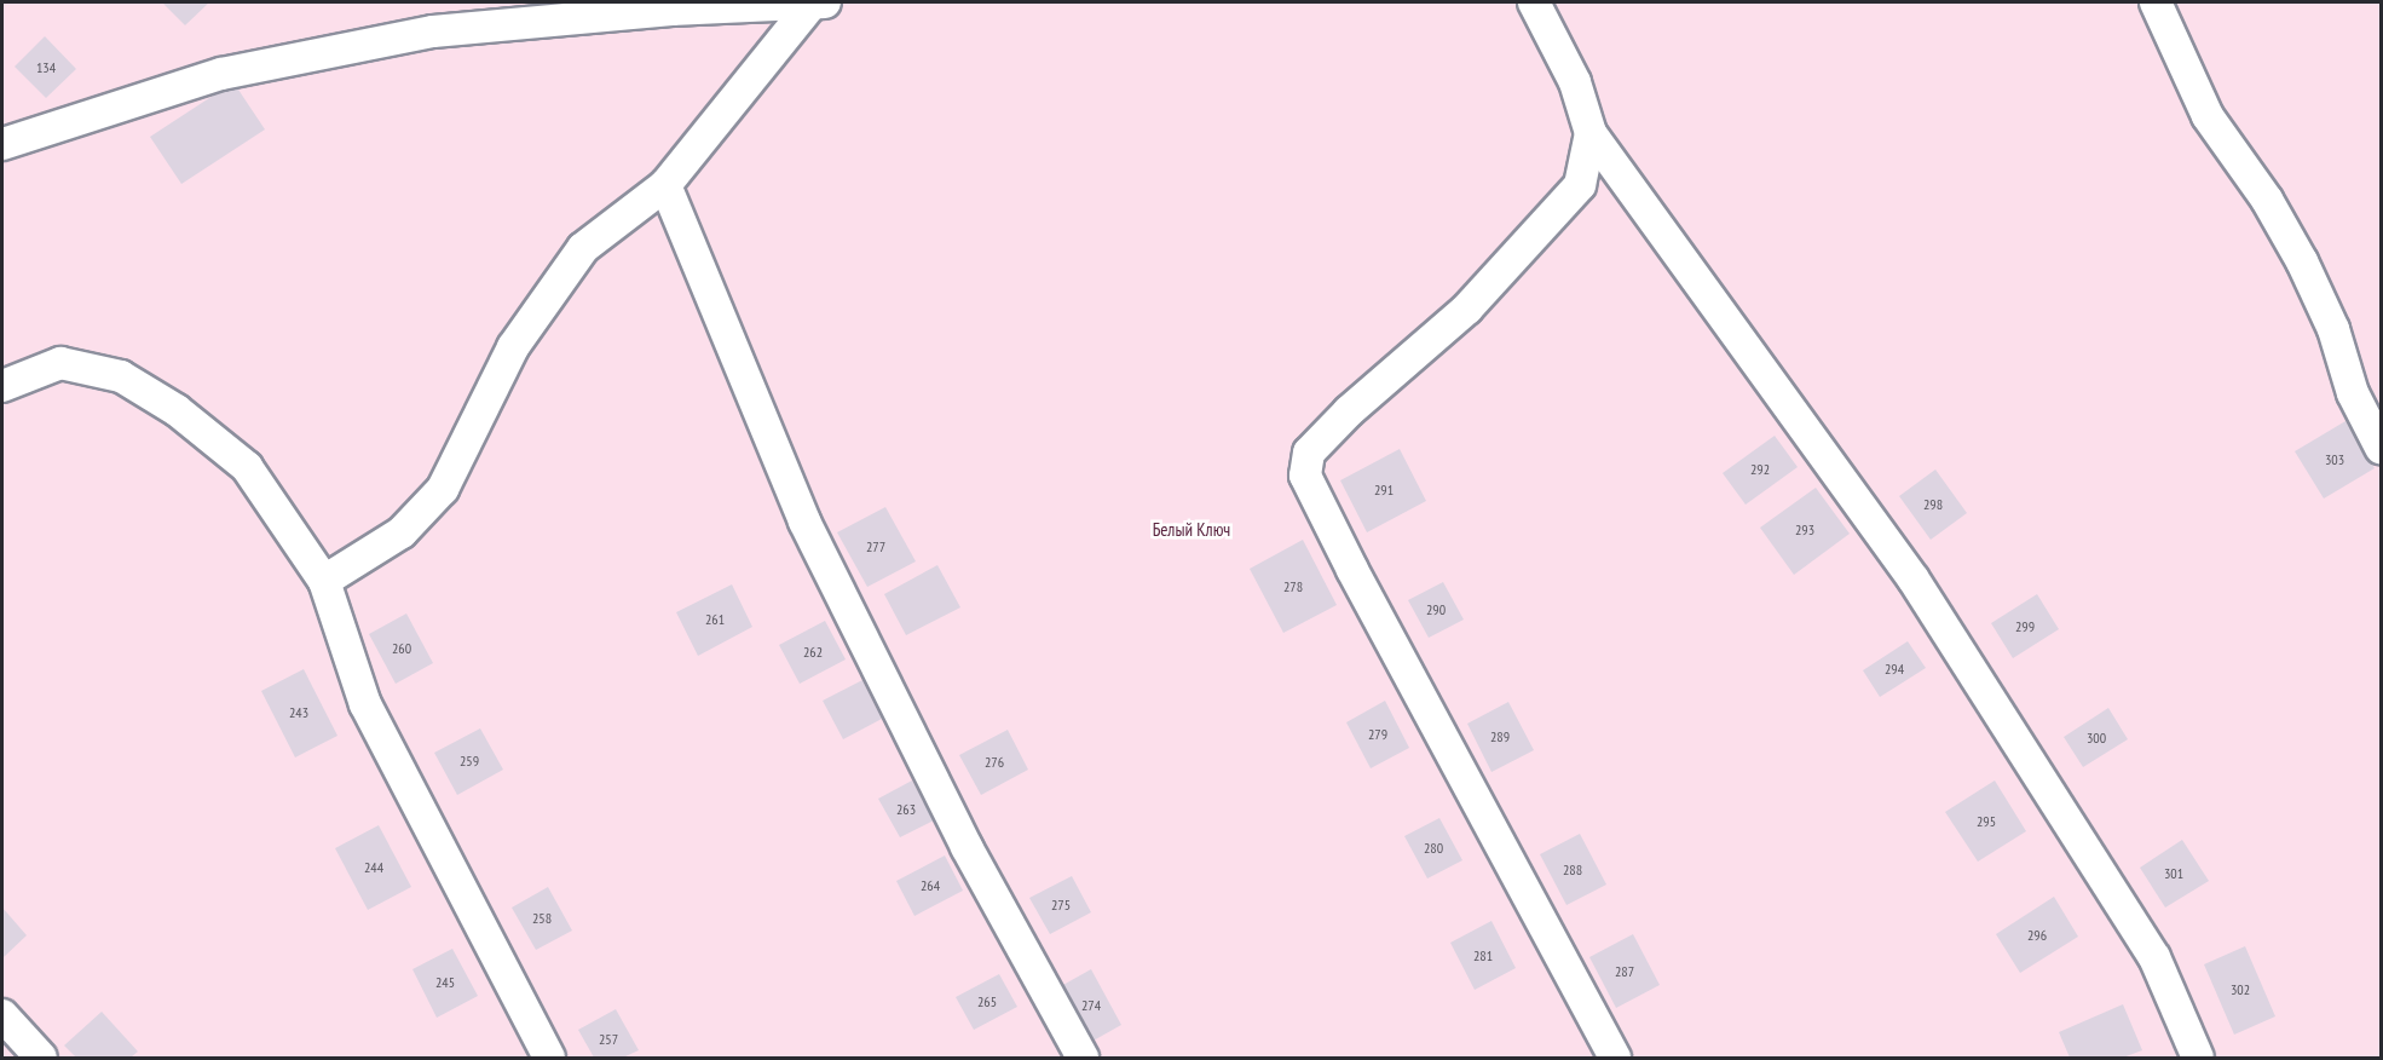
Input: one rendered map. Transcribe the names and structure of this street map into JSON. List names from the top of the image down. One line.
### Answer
{"parks":["Белый Ключ"],"house_numbers":["134","303","292","291","298","293","277","278","290","261","299","260","262","294","243","279","289","300","259","276","263","295","280","244","288","301","264","275","258","296","281","287","245","302","265","274","257"]}
